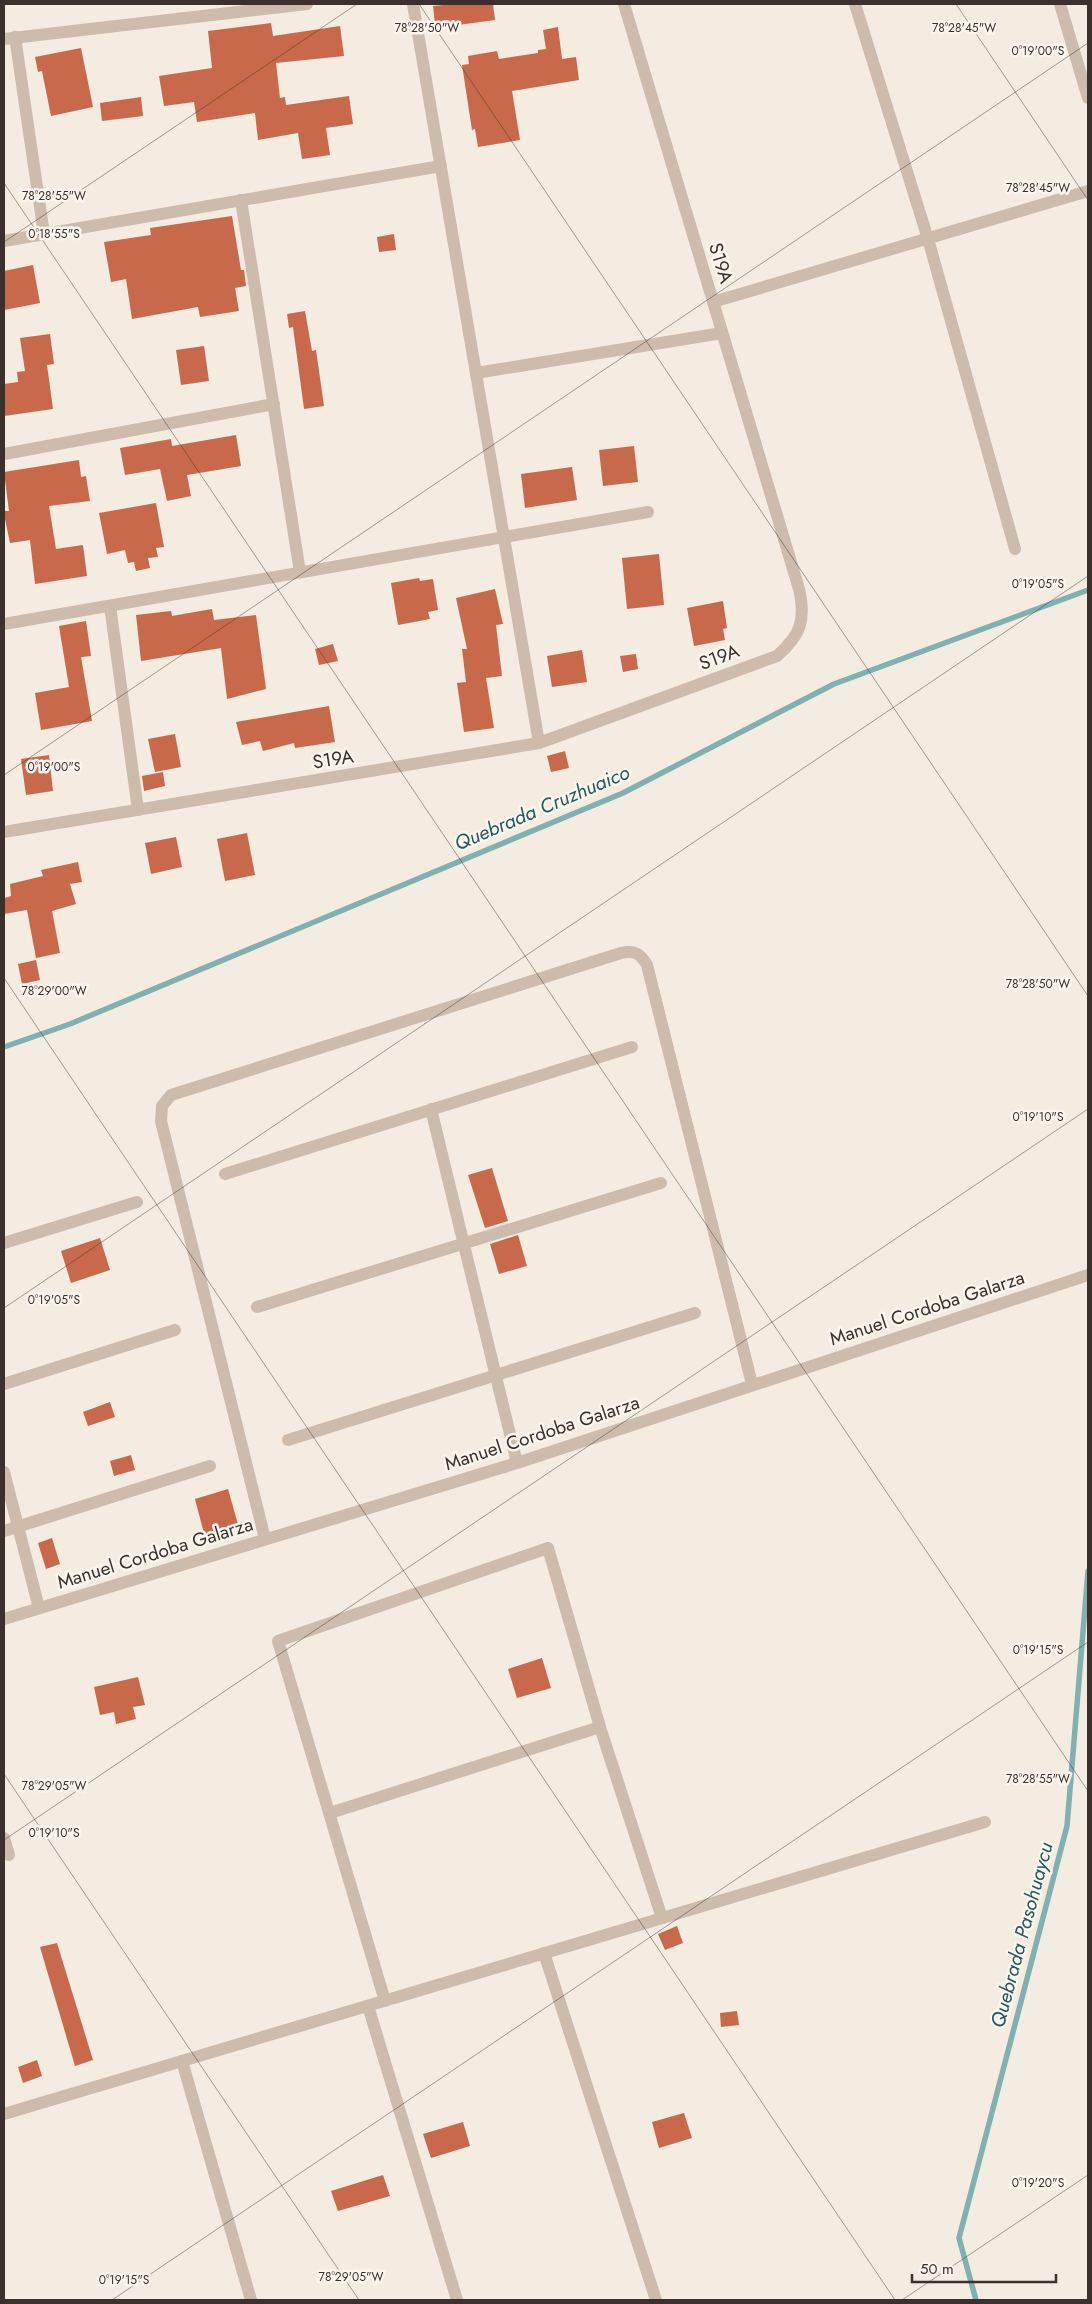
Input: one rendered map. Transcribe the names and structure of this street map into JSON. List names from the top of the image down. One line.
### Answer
{"streets":{"street":["S19A","Manuel Cordoba Galarza"]},"water":["Quebrada Cruzhuaico","Quebrada Pasohuaycu"],"scale_bar":"50 m","coordinates":["78°28'50\"W","78°28'45\"W","0°19'00\"S","78°28'55\"W","0°18'55\"S","0°19'05\"S","78°29'00\"W","0°19'10\"S","0°19'15\"S","78°29'05\"W","0°19'20\"S"]}
